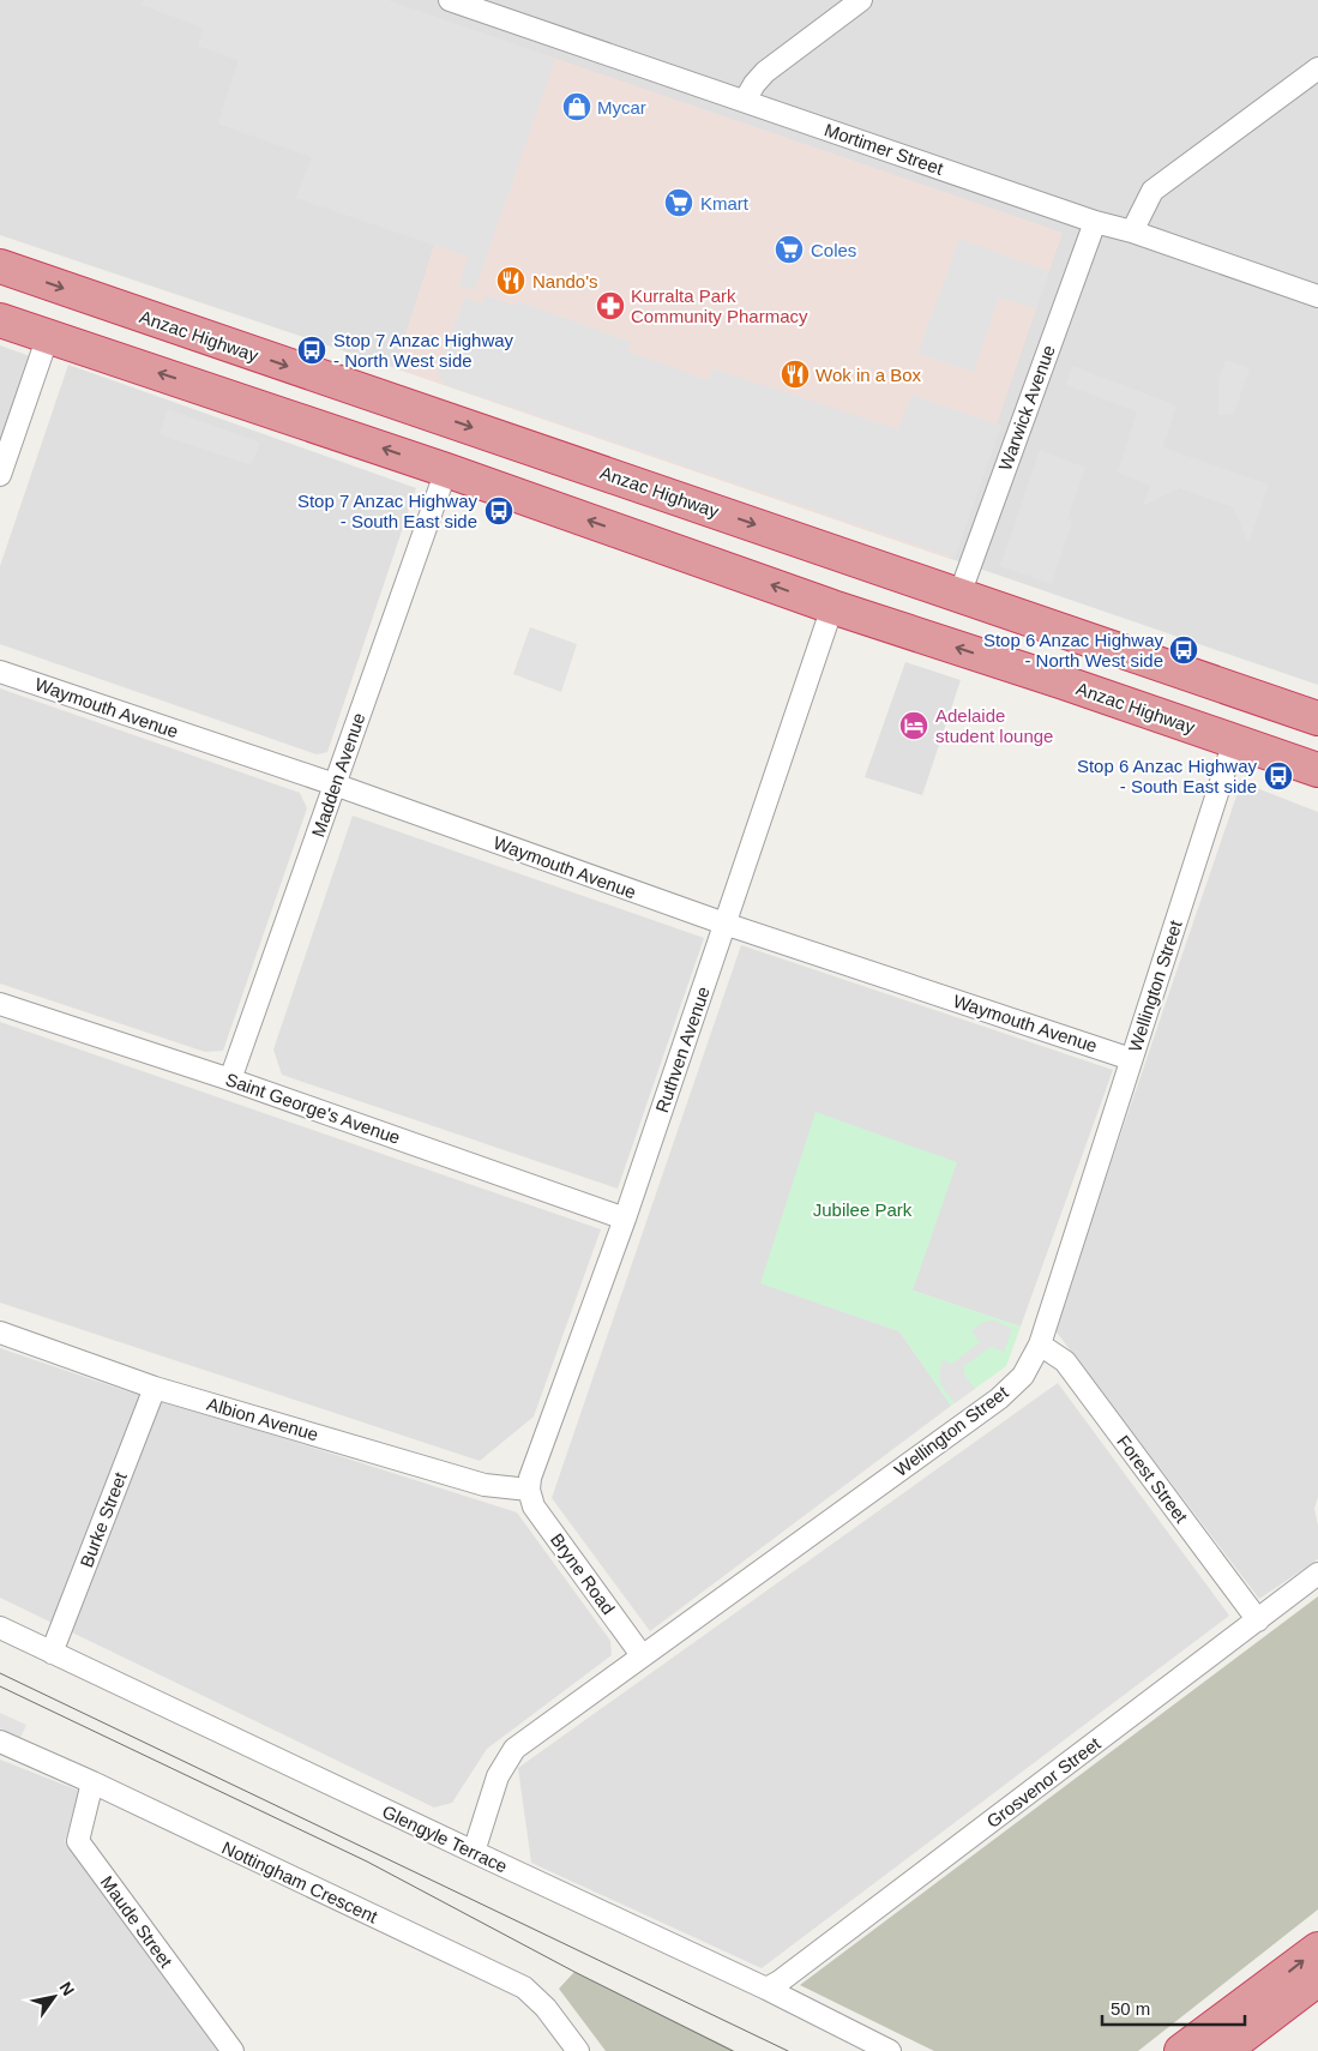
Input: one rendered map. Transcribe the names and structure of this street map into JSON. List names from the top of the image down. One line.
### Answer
{"streets":{"highway":["Anzac Highway"],"street":["Mortimer Street","Warwick Avenue","Waymouth Avenue","Madden Avenue","Wellington Street","Ruthven Avenue","Saint George's Avenue","Albion Avenue","Forest Street","Burke Street","Bryne Road","Grosvenor Street","Glengyle Terrace","Nottingham Crescent","Maude Street"]},"crossings":[["Mortimer Street","Warwick Avenue"],["Anzac Highway","Warwick Avenue"],["Anzac Highway","Madden Avenue"],["Anzac Highway","Wellington Street"],["Anzac Highway","Ruthven Avenue"],["Waymouth Avenue","Madden Avenue"],["Waymouth Avenue","Wellington Street"],["Waymouth Avenue","Ruthven Avenue"],["Madden Avenue","Saint George's Avenue"],["Wellington Street","Forest Street"],["Wellington Street","Bryne Road"],["Wellington Street","Glengyle Terrace"],["Ruthven Avenue","Saint George's Avenue"],["Ruthven Avenue","Albion Avenue"],["Ruthven Avenue","Bryne Road"],["Albion Avenue","Burke Street"],["Albion Avenue","Bryne Road"],["Forest Street","Grosvenor Street"],["Burke Street","Glengyle Terrace"],["Grosvenor Street","Glengyle Terrace"],["Nottingham Crescent","Maude Street"]],"parks":["Jubilee Park"],"places":{"shop":["Mycar"],"supermarket":["Kmart","Coles"],"restaurant":["Nando's","Wok in a Box"],"pharmacy":["Kurralta Park Community Pharmacy"],"bus stop":["Stop 7 Anzac Highway - North West side","Stop 7 Anzac Highway - South East side","Stop 6 Anzac Highway - North West side","Stop 6 Anzac Highway - South East side"],"hotel":["Adelaide student lounge"]},"scale_bar":"50 m","north":"top right"}
